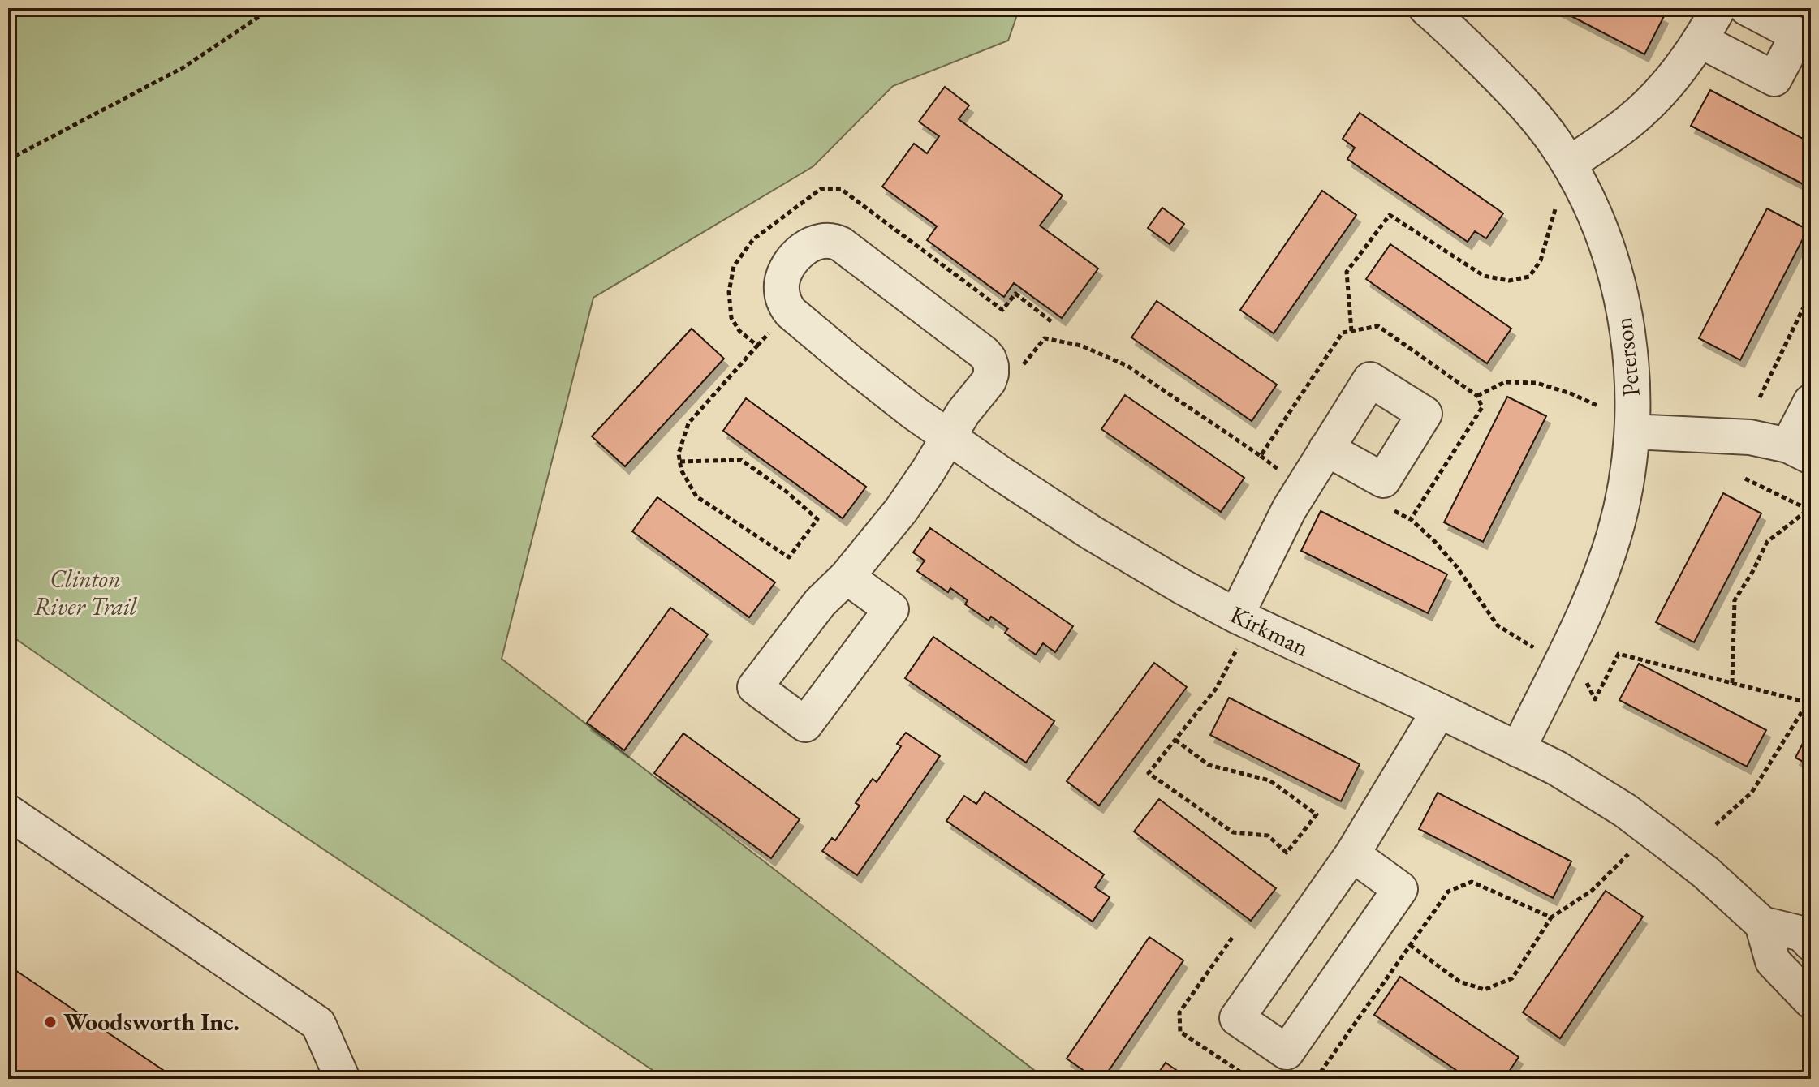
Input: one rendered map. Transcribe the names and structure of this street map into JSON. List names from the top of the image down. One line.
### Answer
{"streets":{"street":["Peterson","Kirkman"]},"crossings":[["Peterson","Kirkman"]],"parks":["Clinton River Trail"],"places":["Woodsworth Inc."]}
